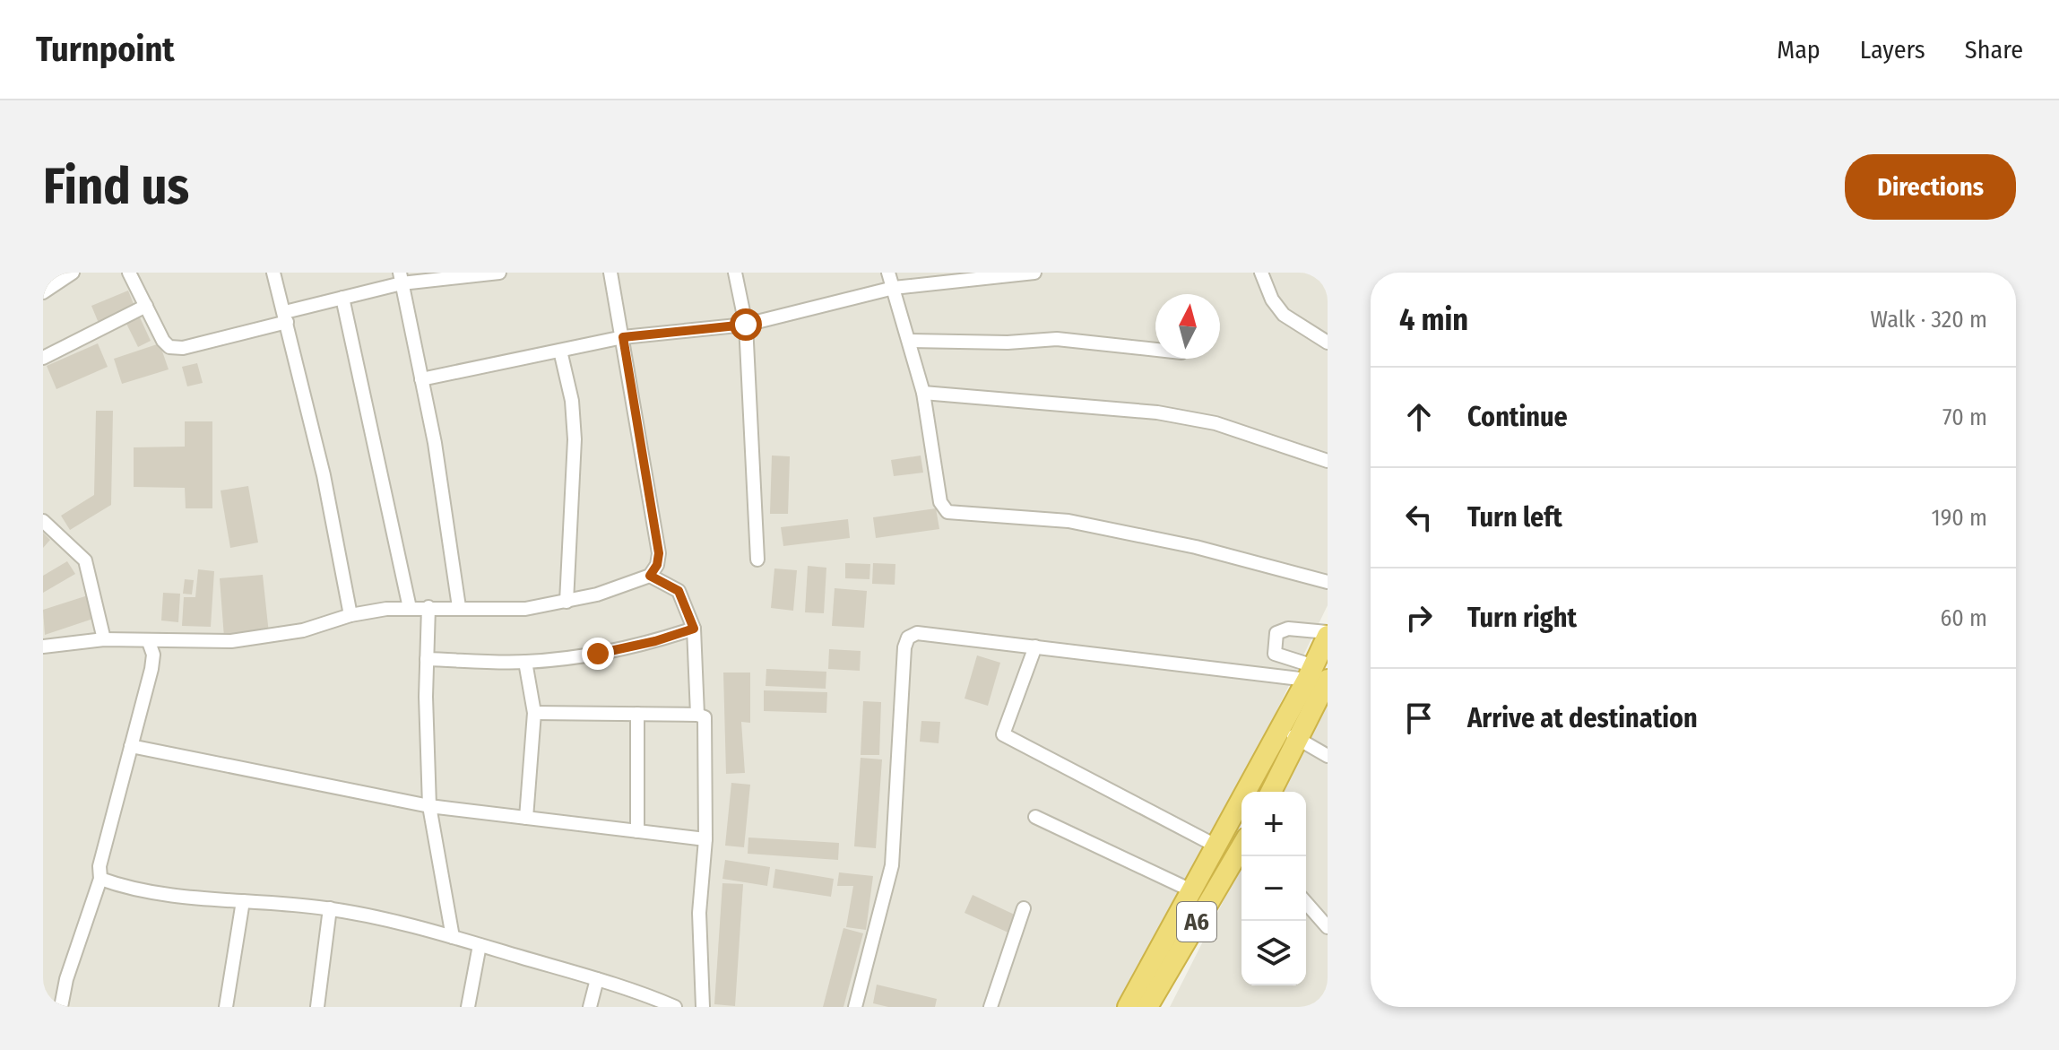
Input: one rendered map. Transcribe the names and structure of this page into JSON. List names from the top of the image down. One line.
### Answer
{"streets":{"highway":["A6"]},"north":"top","page":{"header":"Turnpoint","nav":["Map","Layers","Share"],"buttons":"Directions","title":"Find us","heading":["4 min","Walk · 320 m"],"list":[["Continue","70 m"],["Turn left","190 m"],["Turn right","60 m"],"Arrive at destination"],"map_buttons":["+","−"]}}
